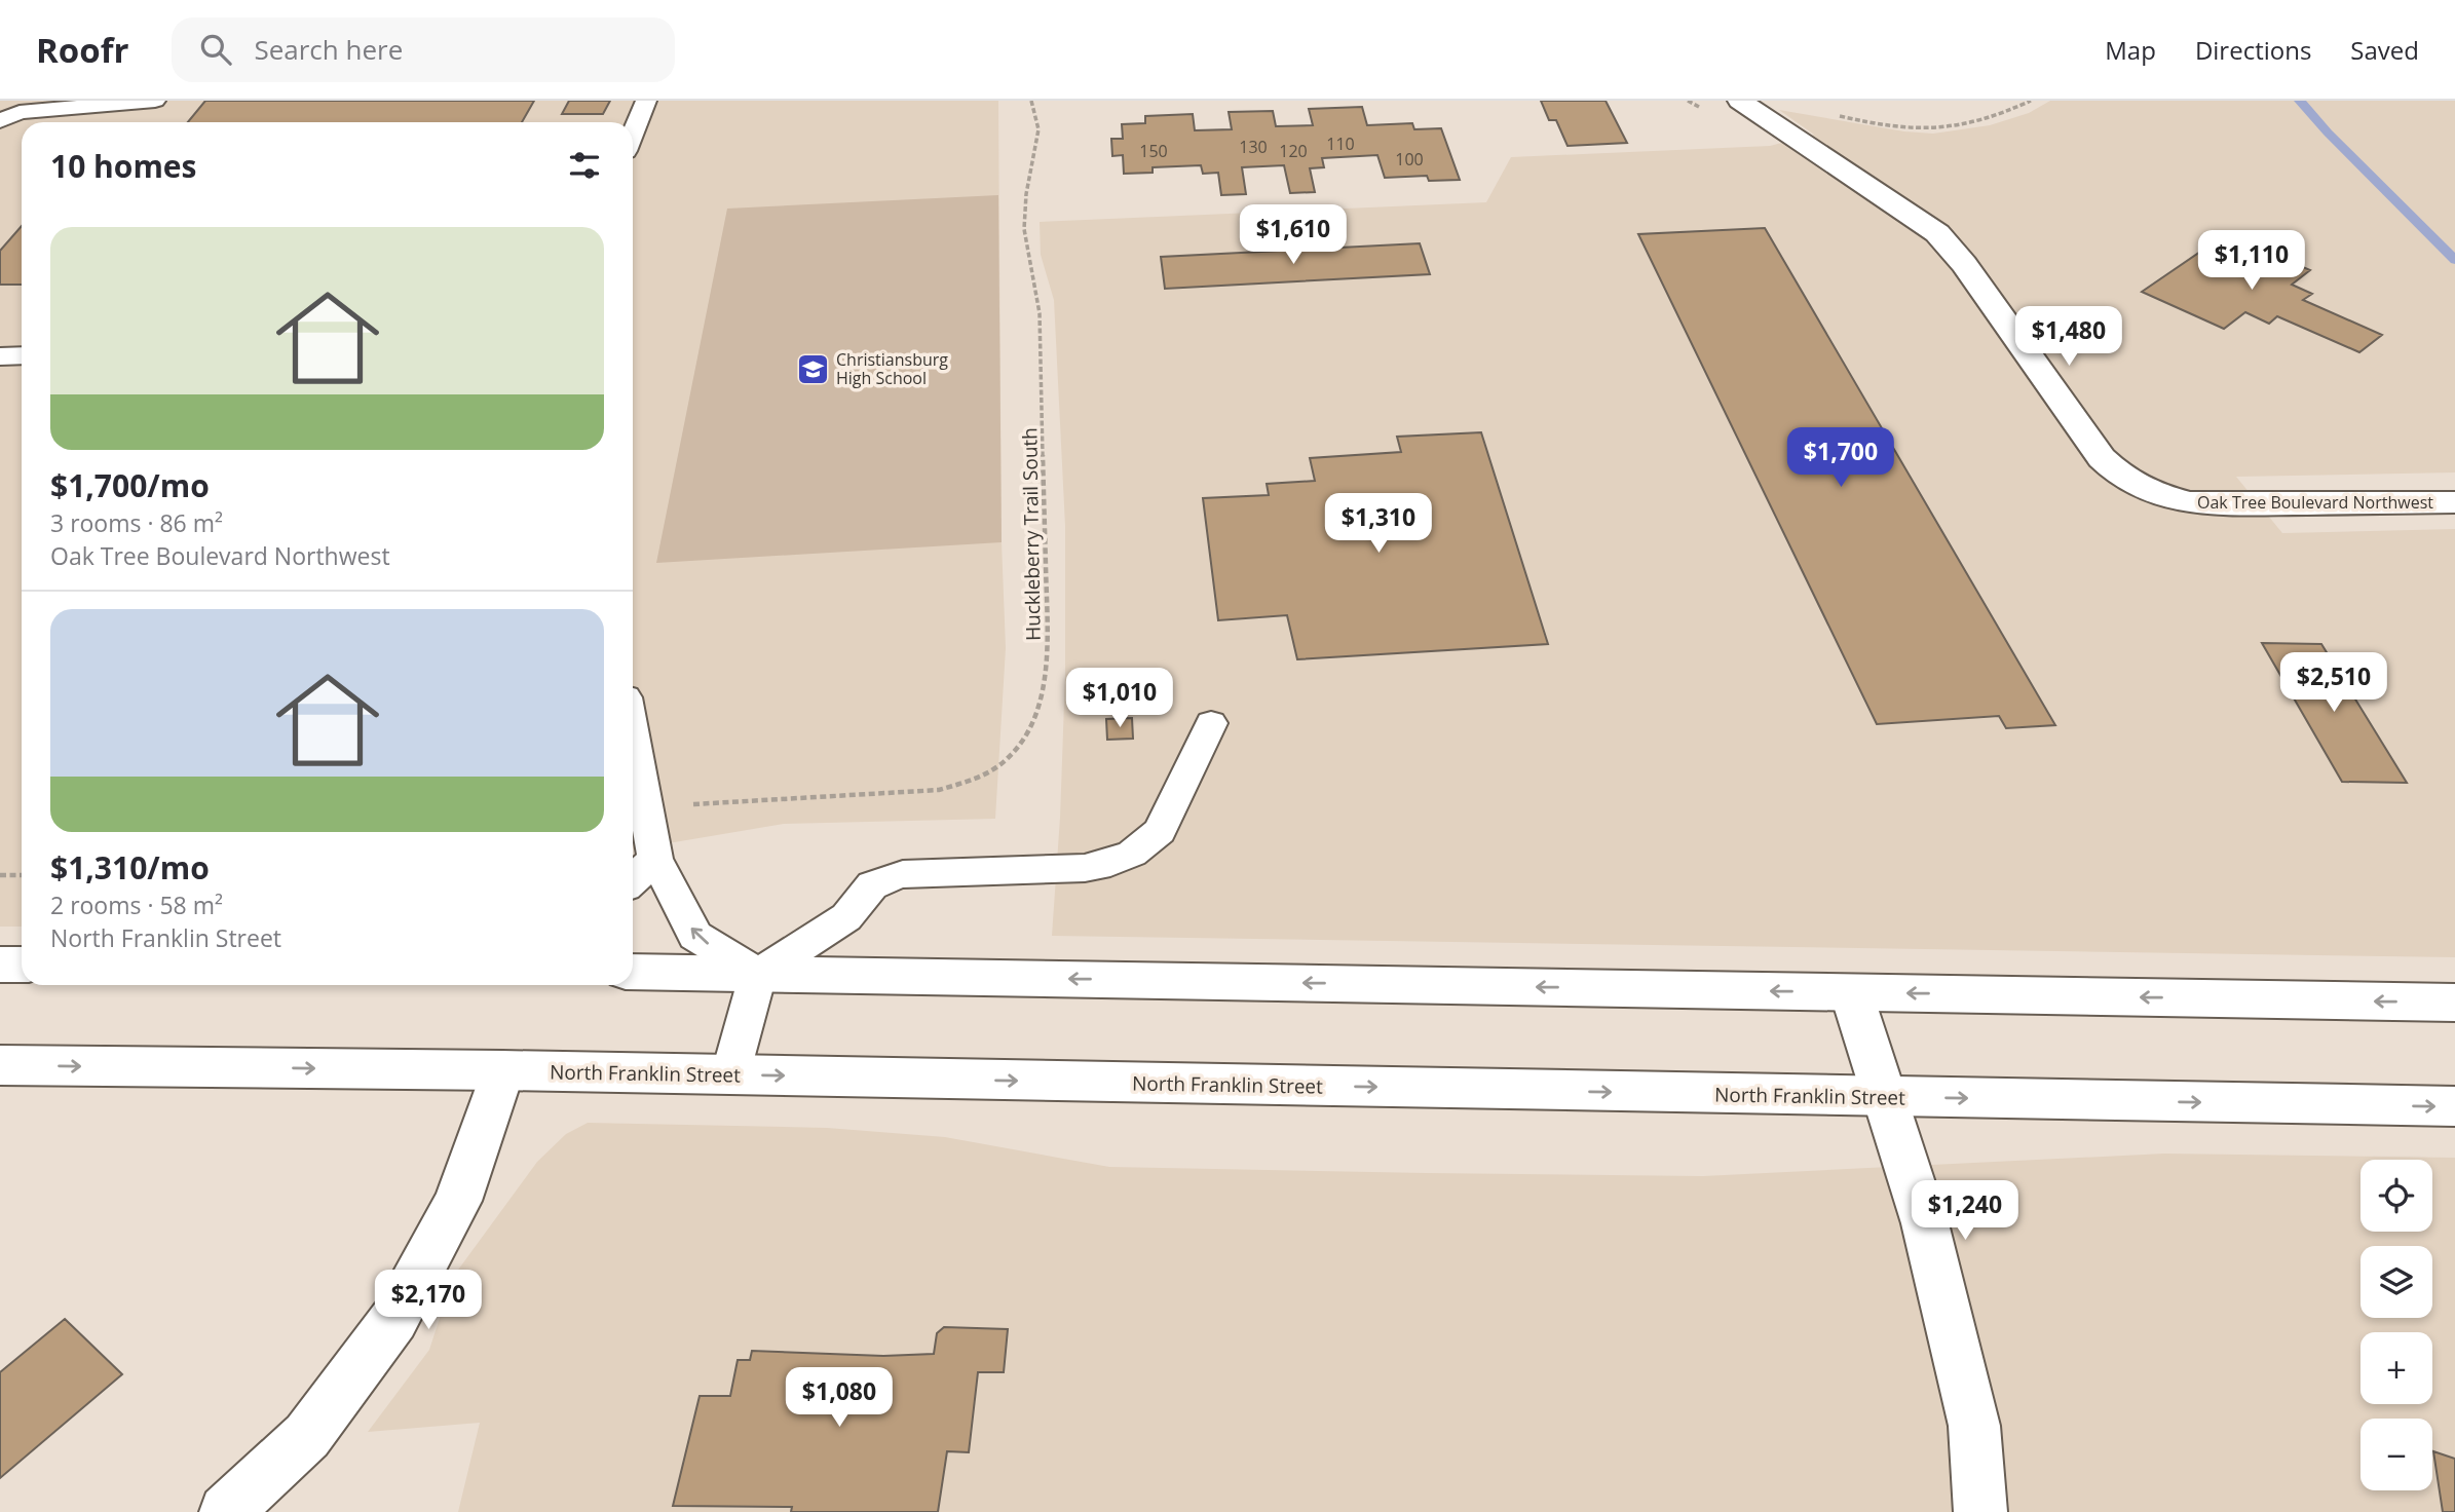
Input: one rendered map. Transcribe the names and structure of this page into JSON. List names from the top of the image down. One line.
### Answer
{"streets":{"main road":["Oak Tree Boulevard Northwest","North Franklin Street"],"path":["Huckleberry Trail South"]},"places":{"school or university":["Christiansburg High School"]},"house_numbers":["110","130","150","120","100"],"page":{"header":"Roofr","search":"Search here","nav":["Map","Directions","Saved"],"heading":"10 homes","price":["$1,610","$1,110","$1,480","$1,700","$1,310","$2,510","$1,010","$1,240","$2,170","$1,080"],"list":[{"name":"$1,700/mo","note":"3 rooms · 86 m² · Oak Tree Boulevard Northwest"},{"name":"$1,310/mo","note":"2 rooms · 58 m² · North Franklin Street"}],"map_buttons":["+","−"]}}
